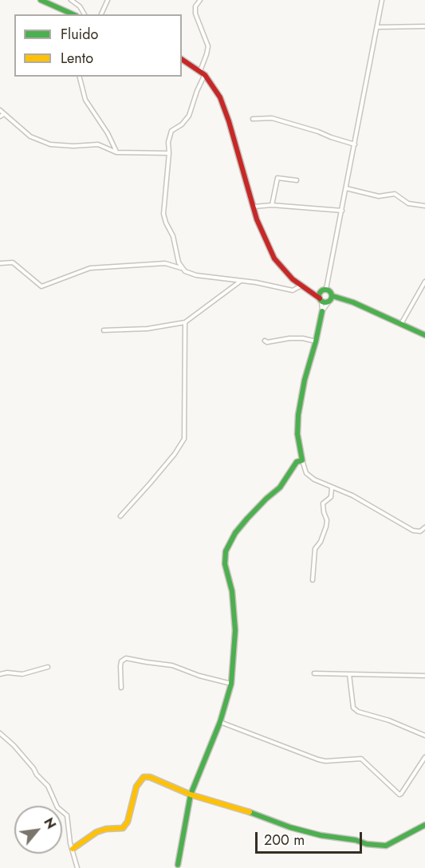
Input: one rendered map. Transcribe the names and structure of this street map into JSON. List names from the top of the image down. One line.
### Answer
{"legend":["Fluido","Lento"],"scale_bar":"200 m","north":"top right"}
